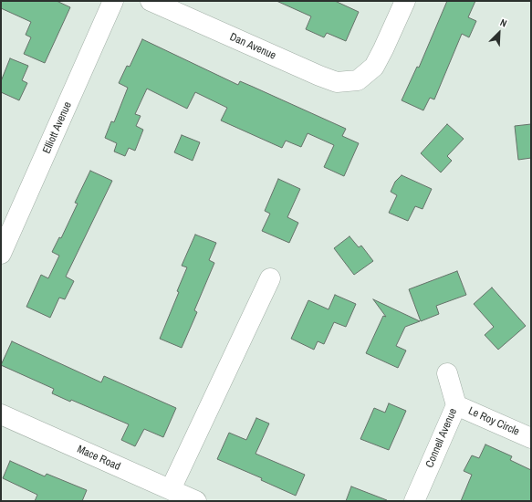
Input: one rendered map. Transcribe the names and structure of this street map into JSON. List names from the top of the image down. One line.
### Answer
{"streets":{"street":["Dan Avenue","Elliott Avenue","Le Roy Circle","Connell Avenue","Mace Road"]},"crossings":[["Le Roy Circle","Connell Avenue"]],"north":"top right"}
